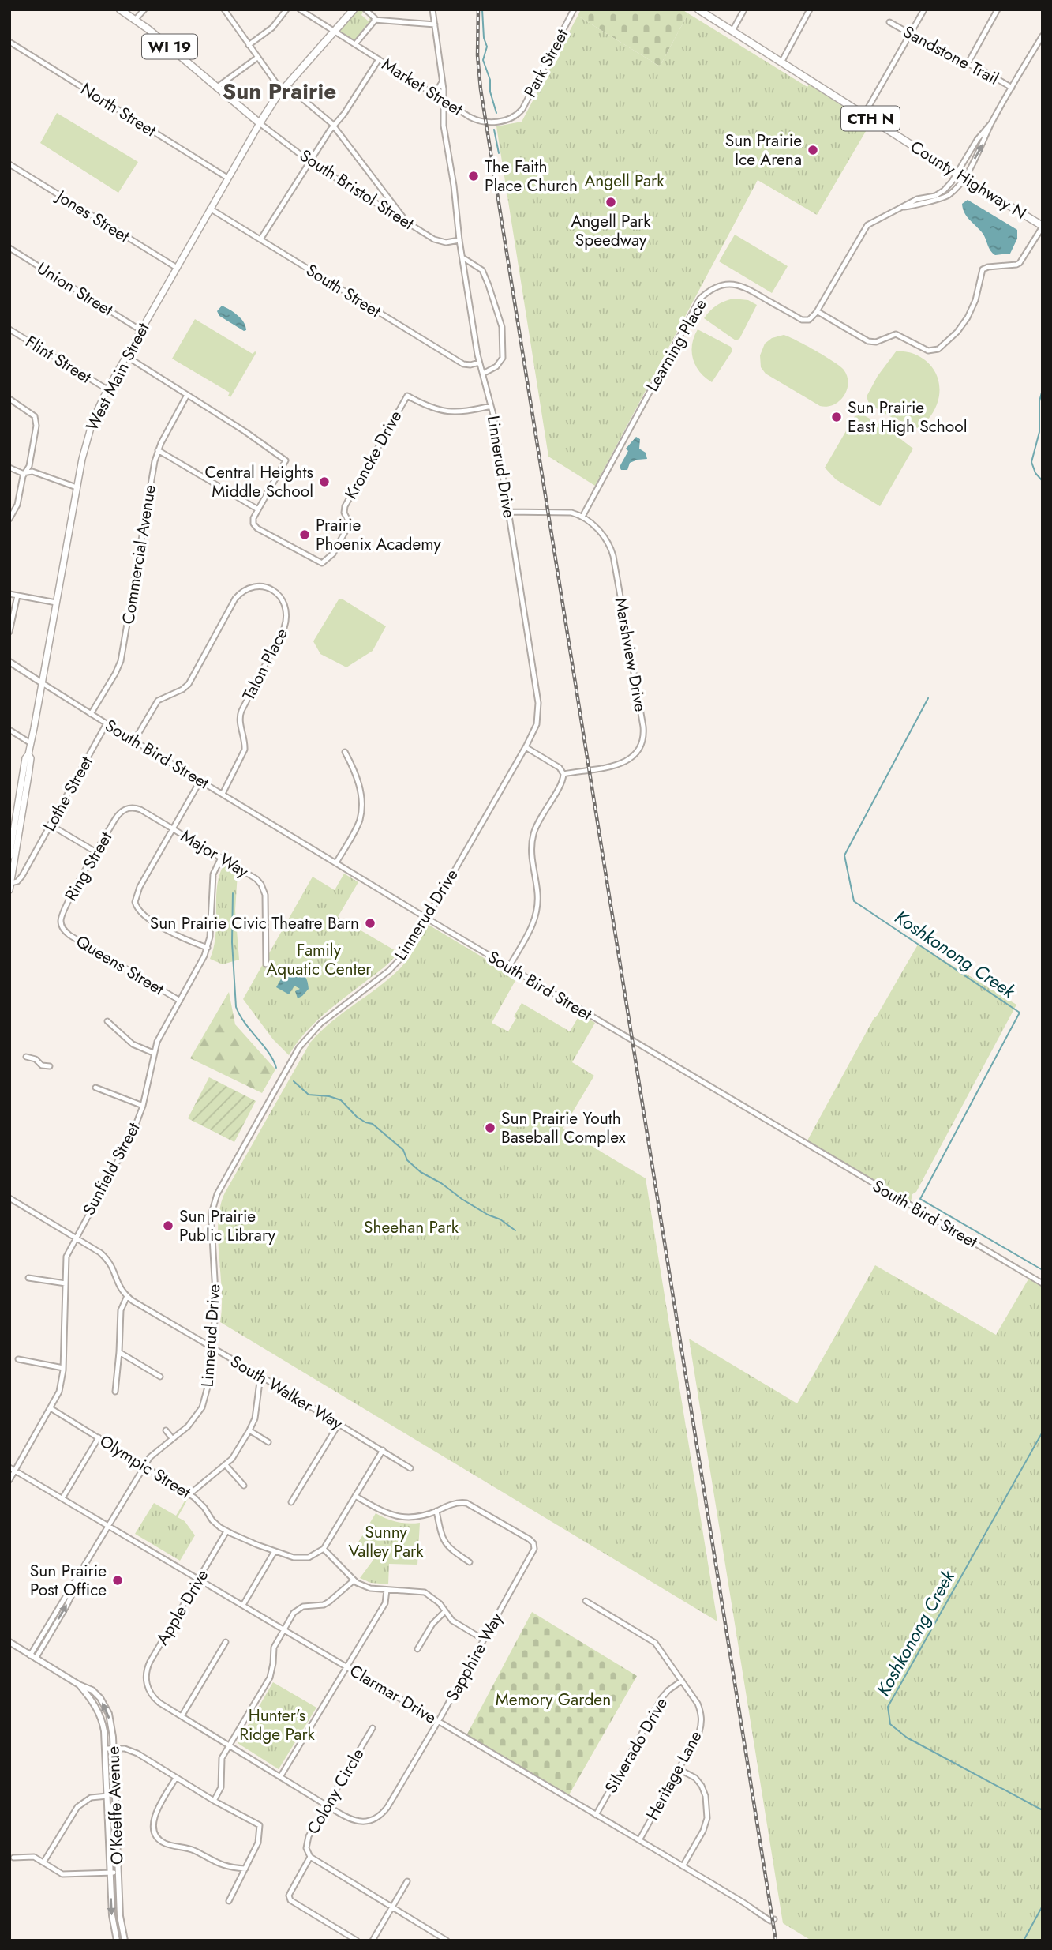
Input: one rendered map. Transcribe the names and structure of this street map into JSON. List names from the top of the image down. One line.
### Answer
{"streets":{"main road":["WI 19","CTH N","County Highway N","West Main Street"],"street":["Sandstone Trail","Park Street","Market Street","North Street","South Bristol Street","Jones Street","Union Street","South Street","Learning Place","Flint Street","Kroncke Drive","Linnerud Drive","Commercial Avenue","Marshview Drive","Talon Place","South Bird Street","Lothe Street","Major Way","Ring Street","Queens Street","Sunfield Street","South Walker Way","Olympic Street","Apple Drive","Sapphire Way","Clarmar Drive","Silverado Drive","Heritage Lane","Colony Circle","O'Keeffe Avenue"]},"crossings":[["WI 19","South Bristol Street"],["WI 19","West Main Street"],["Park Street","Market Street"],["Market Street","Linnerud Drive"],["North Street","West Main Street"],["South Bristol Street","West Main Street"],["South Bristol Street","Linnerud Drive"],["Jones Street","West Main Street"],["Union Street","West Main Street"],["South Street","West Main Street"],["South Street","Linnerud Drive"],["Learning Place","Marshview Drive"],["Flint Street","West Main Street"],["West Main Street","South Bird Street"],["West Main Street","Lothe Street"],["Kroncke Drive","Linnerud Drive"],["Linnerud Drive","South Bird Street"],["Linnerud Drive","South Walker Way"],["Linnerud Drive","Olympic Street"],["Linnerud Drive","Clarmar Drive"],["Linnerud Drive","O'Keeffe Avenue"],["Commercial Avenue","South Bird Street"],["Talon Place","South Bird Street"],["South Bird Street","Lothe Street"],["Major Way","Ring Street"],["Major Way","Sunfield Street"],["Ring Street","Queens Street"],["Queens Street","Sunfield Street"],["Sunfield Street","Olympic Street"],["Sunfield Street","Clarmar Drive"],["Olympic Street","Apple Drive"],["Apple Drive","Clarmar Drive"],["Sapphire Way","Clarmar Drive"],["Sapphire Way","Colony Circle"],["Clarmar Drive","Silverado Drive"],["Clarmar Drive","Heritage Lane"],["Silverado Drive","Heritage Lane"]],"districts":["Sun Prairie"],"water":["Koshkonong Creek"],"parks":["Angell Park","Family Aquatic Center","Sheehan Park","Sunny Valley Park","Memory Garden","Hunter's Ridge Park"],"places":["Sun Prairie Ice Arena","The Faith Place Church","Angell Park Speedway","Sun Prairie East High School","Central Heights Middle School","Prairie Phoenix Academy","Sun Prairie Civic Theatre Barn","Sun Prairie Youth Baseball Complex","Sun Prairie Public Library","Sun Prairie Post Office"]}
